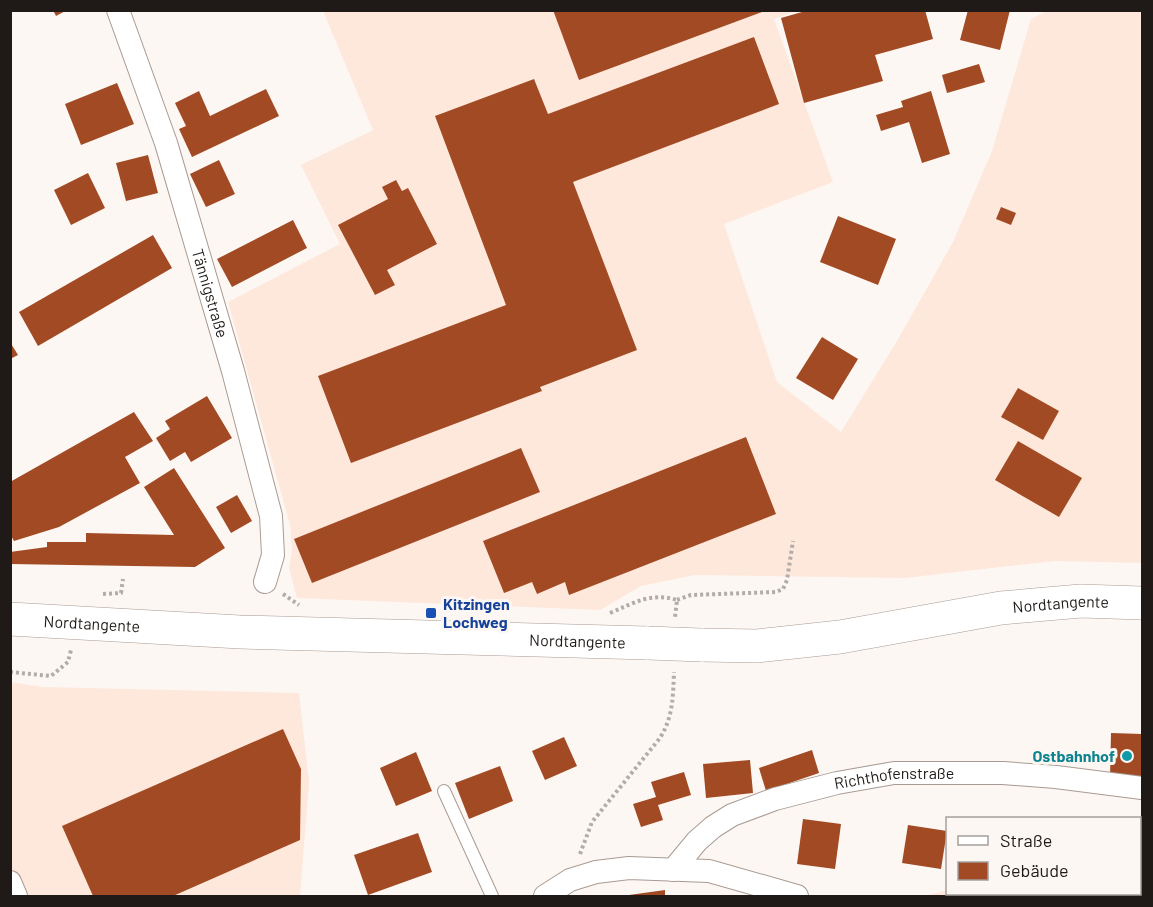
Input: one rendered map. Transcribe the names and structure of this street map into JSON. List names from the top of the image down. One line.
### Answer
{"streets":{"main road":["Nordtangente"],"street":["Tännigstraße","Richthofenstraße"]},"places":{"transit":["Kitzingen Lochweg"],"other":["Ostbahnhof"]},"legend":["Straße","Gebäude"]}
